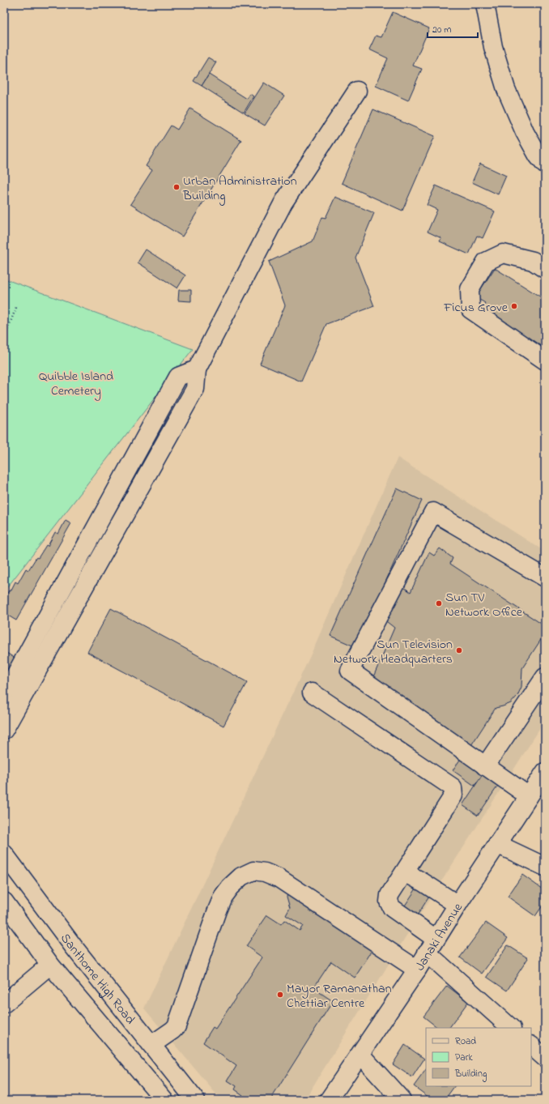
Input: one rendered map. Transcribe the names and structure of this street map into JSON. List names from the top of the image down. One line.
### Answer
{"streets":{"street":["Janaki Avenue","Santhome High Road"]},"parks":["Quibble Island Cemetery"],"places":["Urban Administration Building","Ficus Grove","Sun TV Network Office","Sun Television Network Headquarters","Mayor Ramanathan Chettiar Centre"],"legend":["Road","Park","Building"],"scale_bar":"20 m"}
